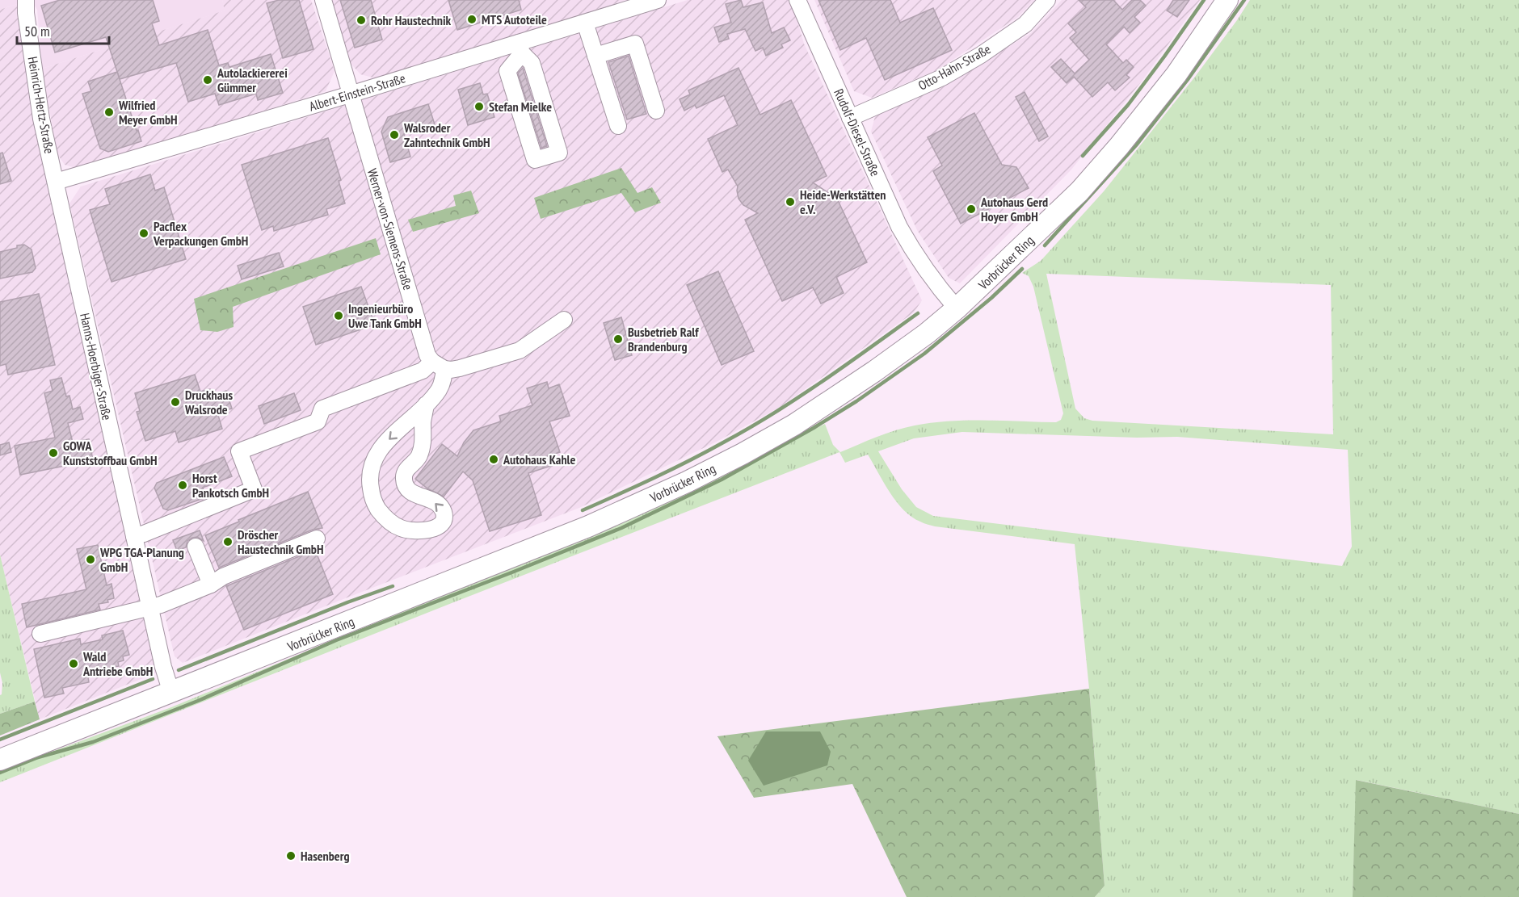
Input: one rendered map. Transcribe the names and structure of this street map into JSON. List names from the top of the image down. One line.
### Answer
{"streets":{"main road":["Vorbrücker Ring"],"street":["Otto-Hahn-Straße","Albert-Einstein-Straße","Heinrich-Hertz-Straße","Rudolf-Diesel-Straße","Werner-von-Siemens-Straße","Hanns-Hoerbiger-Straße"]},"crossings":[["Otto-Hahn-Straße","Rudolf-Diesel-Straße"],["Albert-Einstein-Straße","Heinrich-Hertz-Straße"],["Albert-Einstein-Straße","Werner-von-Siemens-Straße"],["Albert-Einstein-Straße","Hanns-Hoerbiger-Straße"],["Heinrich-Hertz-Straße","Hanns-Hoerbiger-Straße"],["Rudolf-Diesel-Straße","Vorbrücker Ring"],["Vorbrücker Ring","Hanns-Hoerbiger-Straße"]],"places":["MTS Autoteile","Rohr Haustechnik","Autolackiererei Gümmer","Stefan Mielke","Wilfried Meyer GmbH","Walsroder Zahntechnik GmbH","Heide-Werkstätten e.V.","Autohaus Gerd Hoyer GmbH","Pacflex Verpackungen GmbH","Ingenieurbüro Uwe Tank GmbH","Busbetrieb Ralf Brandenburg","Druckhaus Walsrode","GOWA Kunststoffbau GmbH","Autohaus Kahle","Horst Pankotsch GmbH","Dröscher Haustechnik GmbH","WPG TGA-Planung GmbH","Wald Antriebe GmbH","Hasenberg"],"scale_bar":"50 m"}
